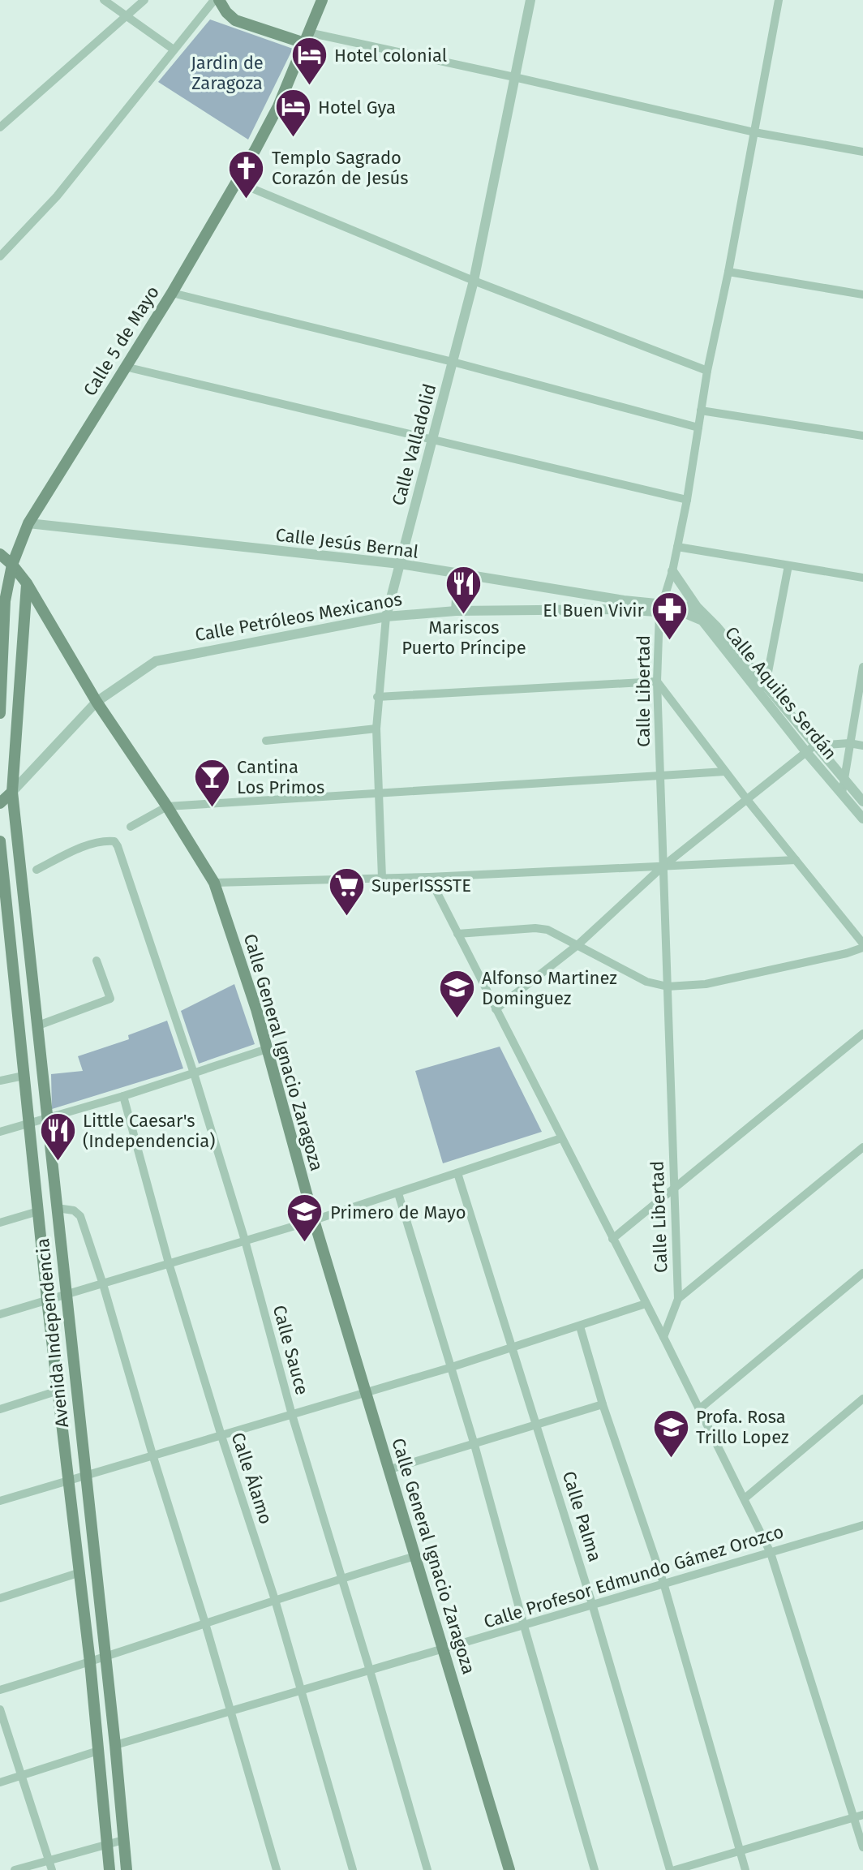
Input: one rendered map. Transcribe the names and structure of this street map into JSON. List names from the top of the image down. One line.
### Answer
{"streets":{"main road":["Calle 5 de Mayo","Calle Petróleos Mexicanos","Calle General Ignacio Zaragoza","Avenida Independencia"],"street":["Calle Valladolid","Calle Jesús Bernal","Calle Libertad","Calle Aquiles Serdán","Calle Sauce","Calle Álamo","Calle Palma","Calle Profesor Edmundo Gámez Orozco"]},"crossings":[["Calle 5 de Mayo","Calle Jesús Bernal"],["Calle 5 de Mayo","Calle General Ignacio Zaragoza"],["Calle Valladolid","Calle Jesús Bernal"],["Calle Valladolid","Calle Petróleos Mexicanos"],["Calle Jesús Bernal","Calle Petróleos Mexicanos"],["Calle Jesús Bernal","Calle Libertad"],["Calle Jesús Bernal","Calle Aquiles Serdán"],["Calle Petróleos Mexicanos","Calle Libertad"],["Calle Petróleos Mexicanos","Calle Aquiles Serdán"],["Calle Petróleos Mexicanos","Calle General Ignacio Zaragoza"],["Calle Petróleos Mexicanos","Avenida Independencia"],["Calle Libertad","Calle Aquiles Serdán"],["Calle General Ignacio Zaragoza","Calle Profesor Edmundo Gámez Orozco"],["Avenida Independencia","Calle Profesor Edmundo Gámez Orozco"],["Calle Sauce","Calle Profesor Edmundo Gámez Orozco"],["Calle Álamo","Calle Profesor Edmundo Gámez Orozco"],["Calle Palma","Calle Profesor Edmundo Gámez Orozco"]],"parks":["Jardin de Zaragoza"],"places":{"hotel":["Hotel colonial","Hotel Gya"],"church":["Templo Sagrado Corazón de Jesús"],"restaurant":["Mariscos Puerto Príncipe","Little Caesar's (Independencia)"],"pharmacy":["El Buen Vivir"],"bar":["Cantina Los Primos"],"supermarket":["SuperISSSTE"],"school or university":["Alfonso Martinez Dominguez","Primero de Mayo","Profa. Rosa Trillo Lopez"]}}
